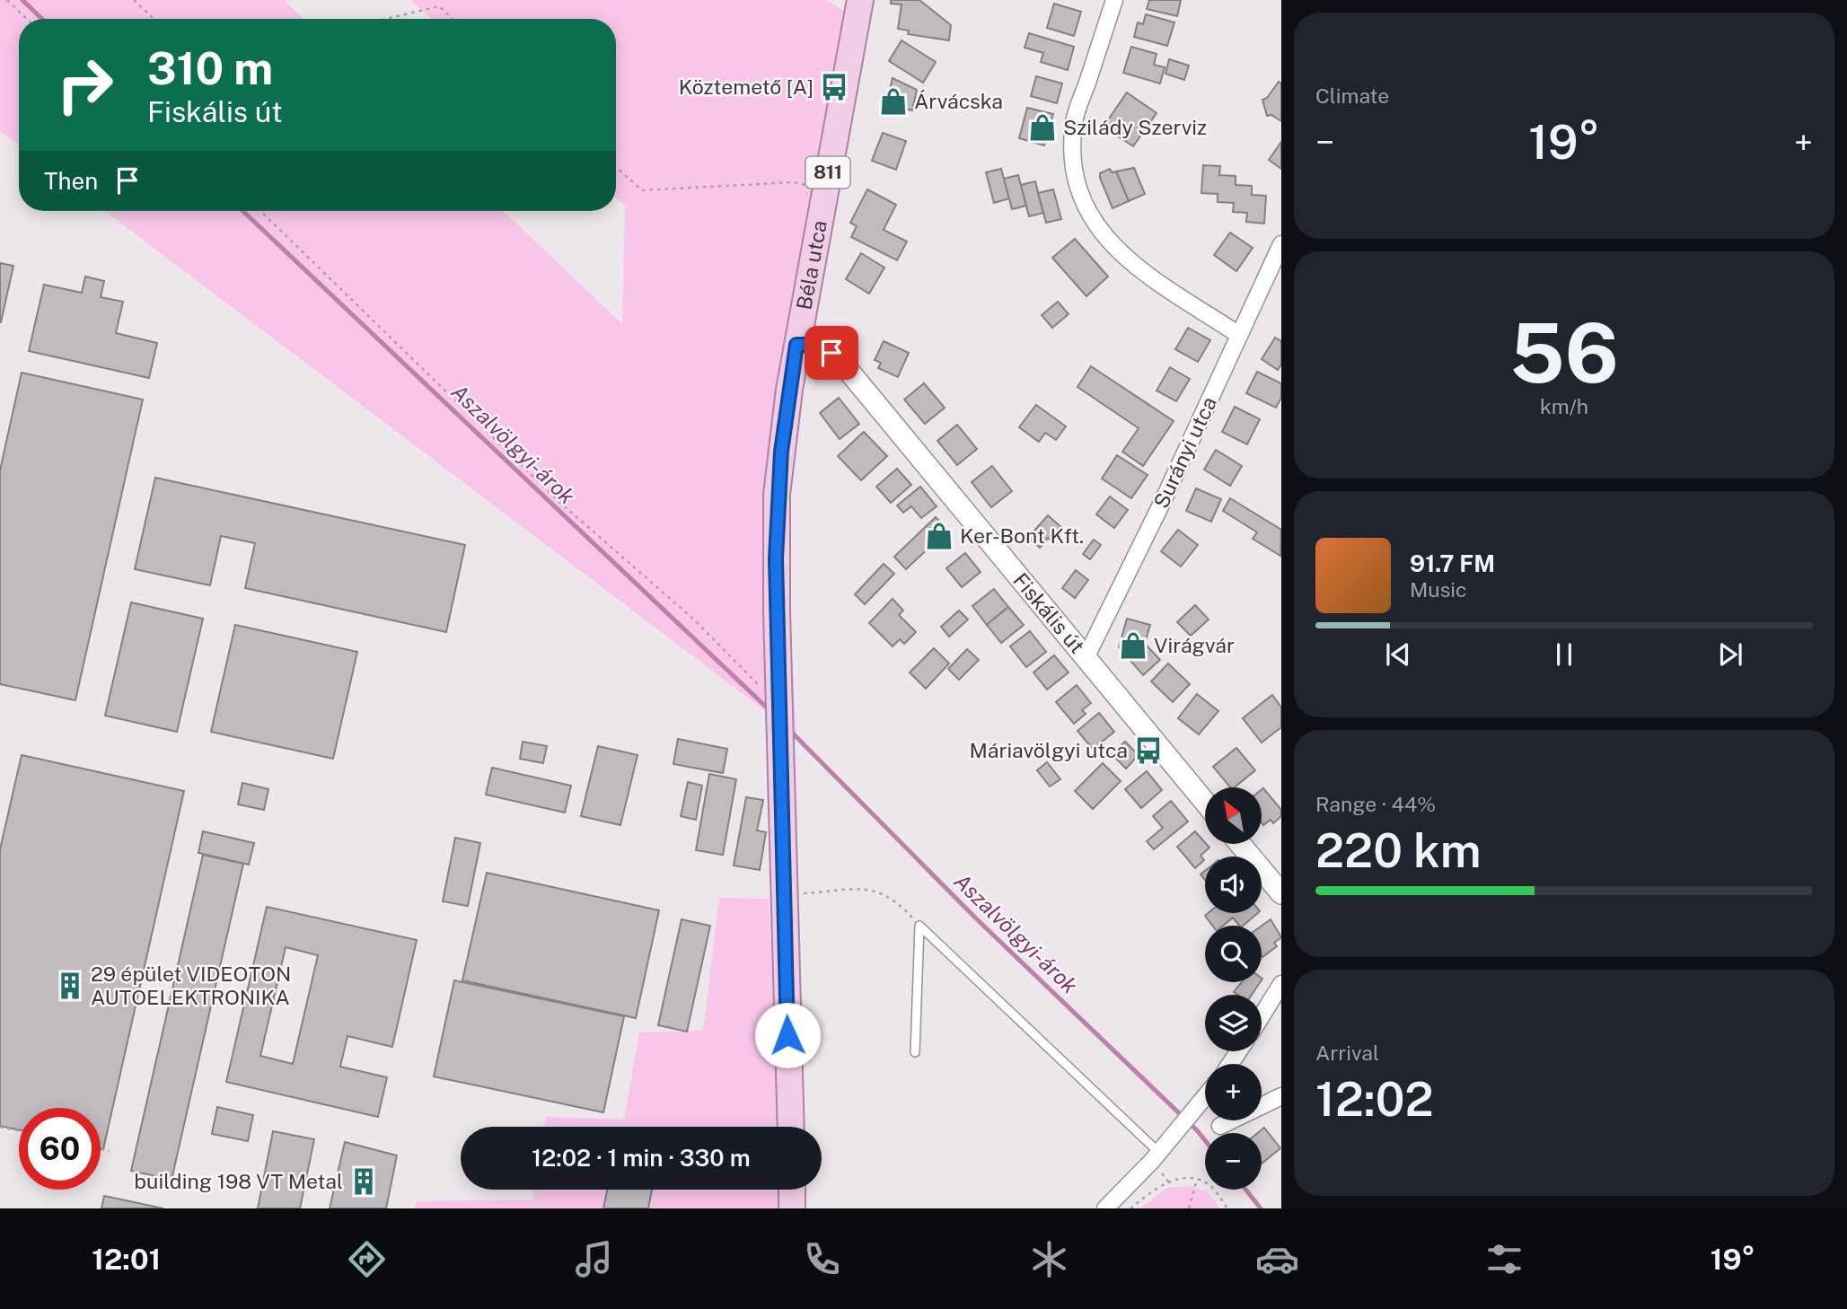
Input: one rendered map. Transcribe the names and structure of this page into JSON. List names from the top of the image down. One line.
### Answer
{"streets":{"main road":["811","Béla utca"],"street":["Surányi utca","Fiskális út"]},"crossings":[["811","Béla utca"],["811","Fiskális út"],["Béla utca","Fiskális út"],["Surányi utca","Fiskális út"]],"water":["Aszalvölgyi-árok"],"places":{"bus stop":["Köztemető [A]","Máriavölgyi utca"],"shop":["Árvácska","Szilády Szerviz","Ker-Bont Kft.","Virágvár"],"building":["29 épület VIDEOTON AUTOELEKTRONIKA","building 198 VT Metal"]},"north":"top left","page":{"tile":["Climate",["56","km/h"],["Range · 44%","220 km"],["Arrival","12:02"]],"turn":["310 m","Fiskális út"],"heat":["−","19°","+"],"then":"Then","song":["91.7 FM","Music"],"map_buttons":["+","−"],"limit":"60","trip":"12:02 · 1 min · 330 m","tabs":["12:01","19°"]}}
